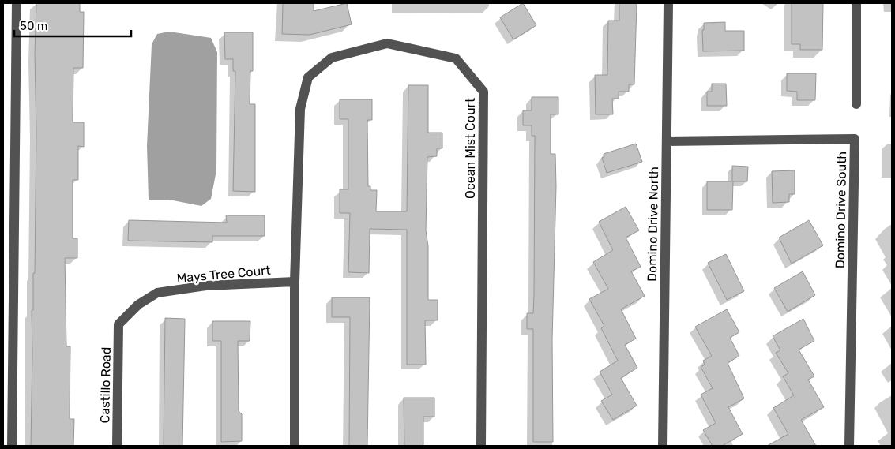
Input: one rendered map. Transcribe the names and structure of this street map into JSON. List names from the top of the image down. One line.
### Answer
{"streets":{"street":["Ocean Mist Court","Domino Drive South","Domino Drive North","Mays Tree Court","Castillo Road"]},"crossings":[["Ocean Mist Court","Mays Tree Court"],["Domino Drive South","Domino Drive North"],["Mays Tree Court","Castillo Road"]],"scale_bar":"50 m"}
